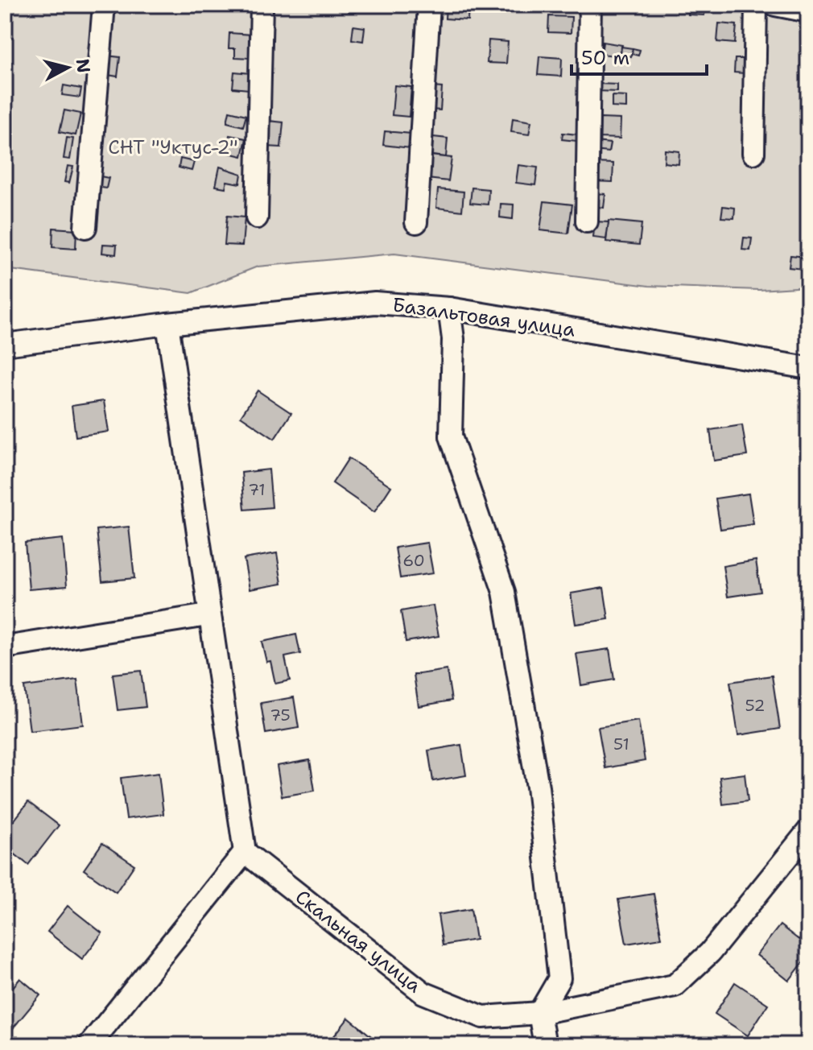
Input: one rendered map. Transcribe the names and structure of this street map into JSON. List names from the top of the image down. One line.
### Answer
{"streets":{"street":["Базальтовая улица","Скальная улица"]},"parks":["СНТ \"Уктус-2\""],"house_numbers":["71","60","52","75","51"],"scale_bar":"50 m","north":"right"}
